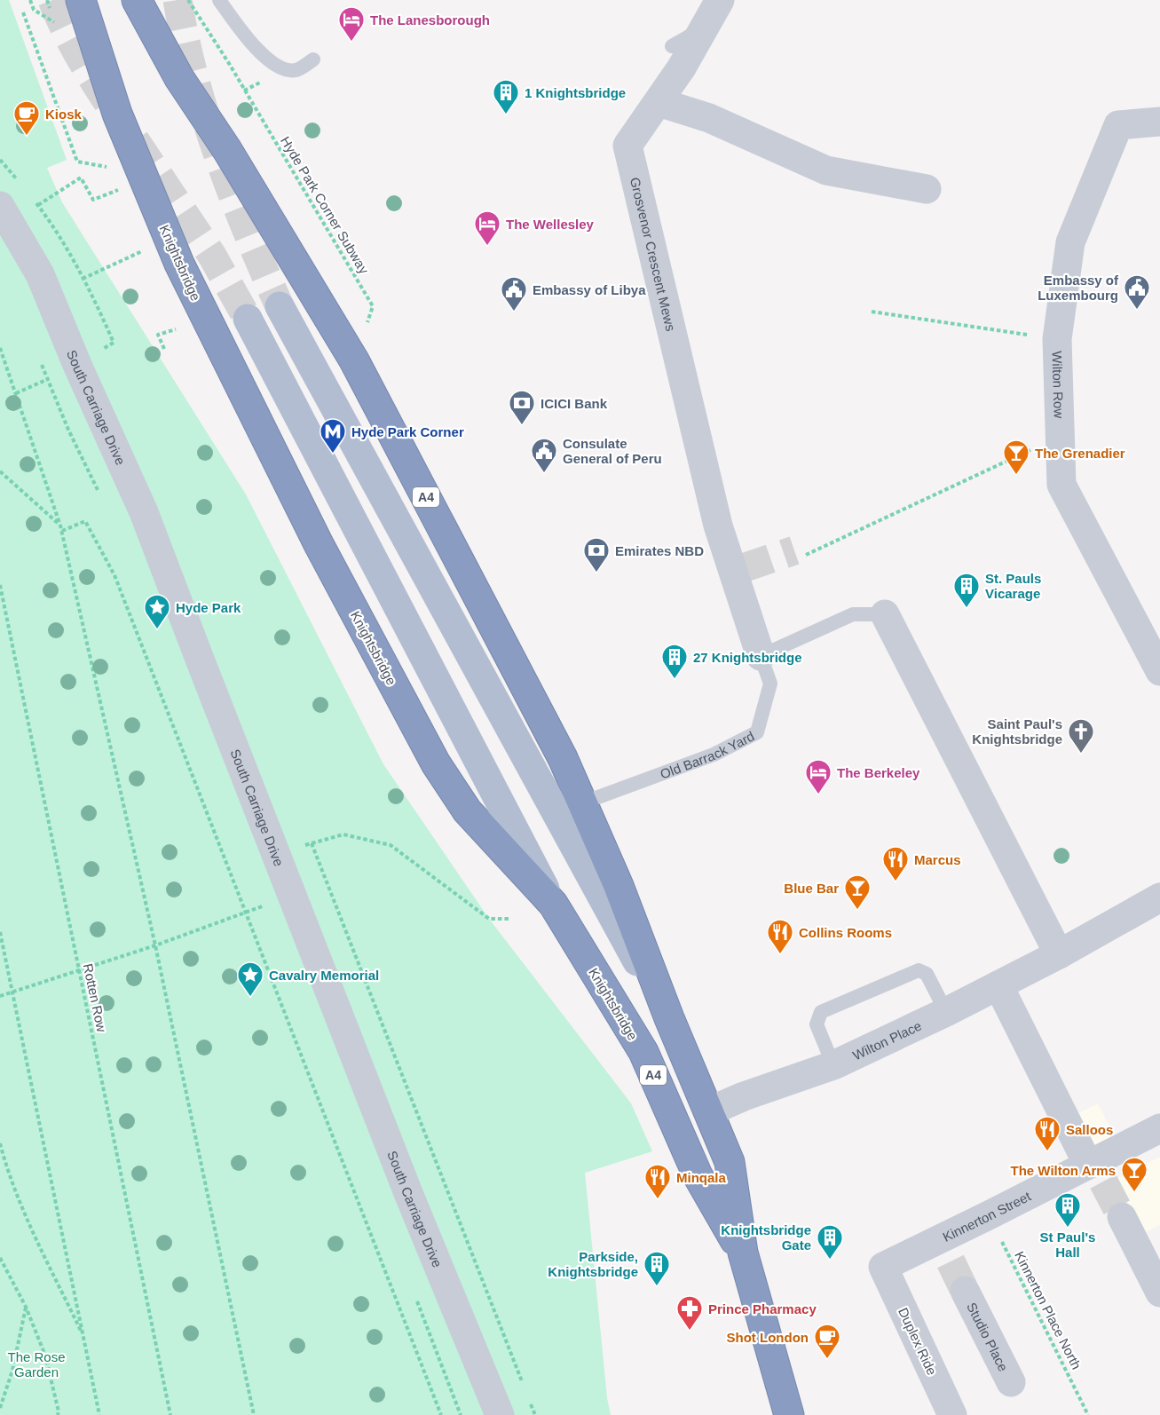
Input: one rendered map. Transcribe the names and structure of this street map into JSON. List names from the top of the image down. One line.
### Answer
{"streets":{"highway":["Knightsbridge","A4"],"street":["Grosvenor Crescent Mews","Wilton Row","South Carriage Drive","Wilton Place","Kinnerton Street","Studio Place","Duplex Ride"],"lane":["Old Barrack Yard"],"path":["Hyde Park Corner Subway","Rotten Row","Kinnerton Place North"]},"crossings":[["Hyde Park Corner Subway","Knightsbridge"],["Grosvenor Crescent Mews","Old Barrack Yard"],["Knightsbridge","A4"],["Knightsbridge","Old Barrack Yard"],["Knightsbridge","Wilton Place"],["Kinnerton Street","Kinnerton Place North"],["Kinnerton Street","Duplex Ride"]],"parks":["The Rose Garden"],"places":{"hotel":["The Lanesborough","The Wellesley","The Berkeley"],"building":["1 Knightsbridge","St. Pauls Vicarage","27 Knightsbridge","St Paul's Hall","Knightsbridge Gate","Parkside, Knightsbridge"],"cafe":["Kiosk","Shot London"],"public building":["Embassy of Luxembourg","Embassy of Libya","Consulate General of Peru"],"bank":["ICICI Bank","Emirates NBD"],"metro station":["Hyde Park Corner"],"bar":["The Grenadier","Blue Bar","The Wilton Arms"],"place":["Hyde Park","Cavalry Memorial"],"church":["Saint Paul's Knightsbridge"],"restaurant":["Marcus","Collins Rooms","Salloos","Minqala"],"pharmacy":["Prince Pharmacy"]}}
